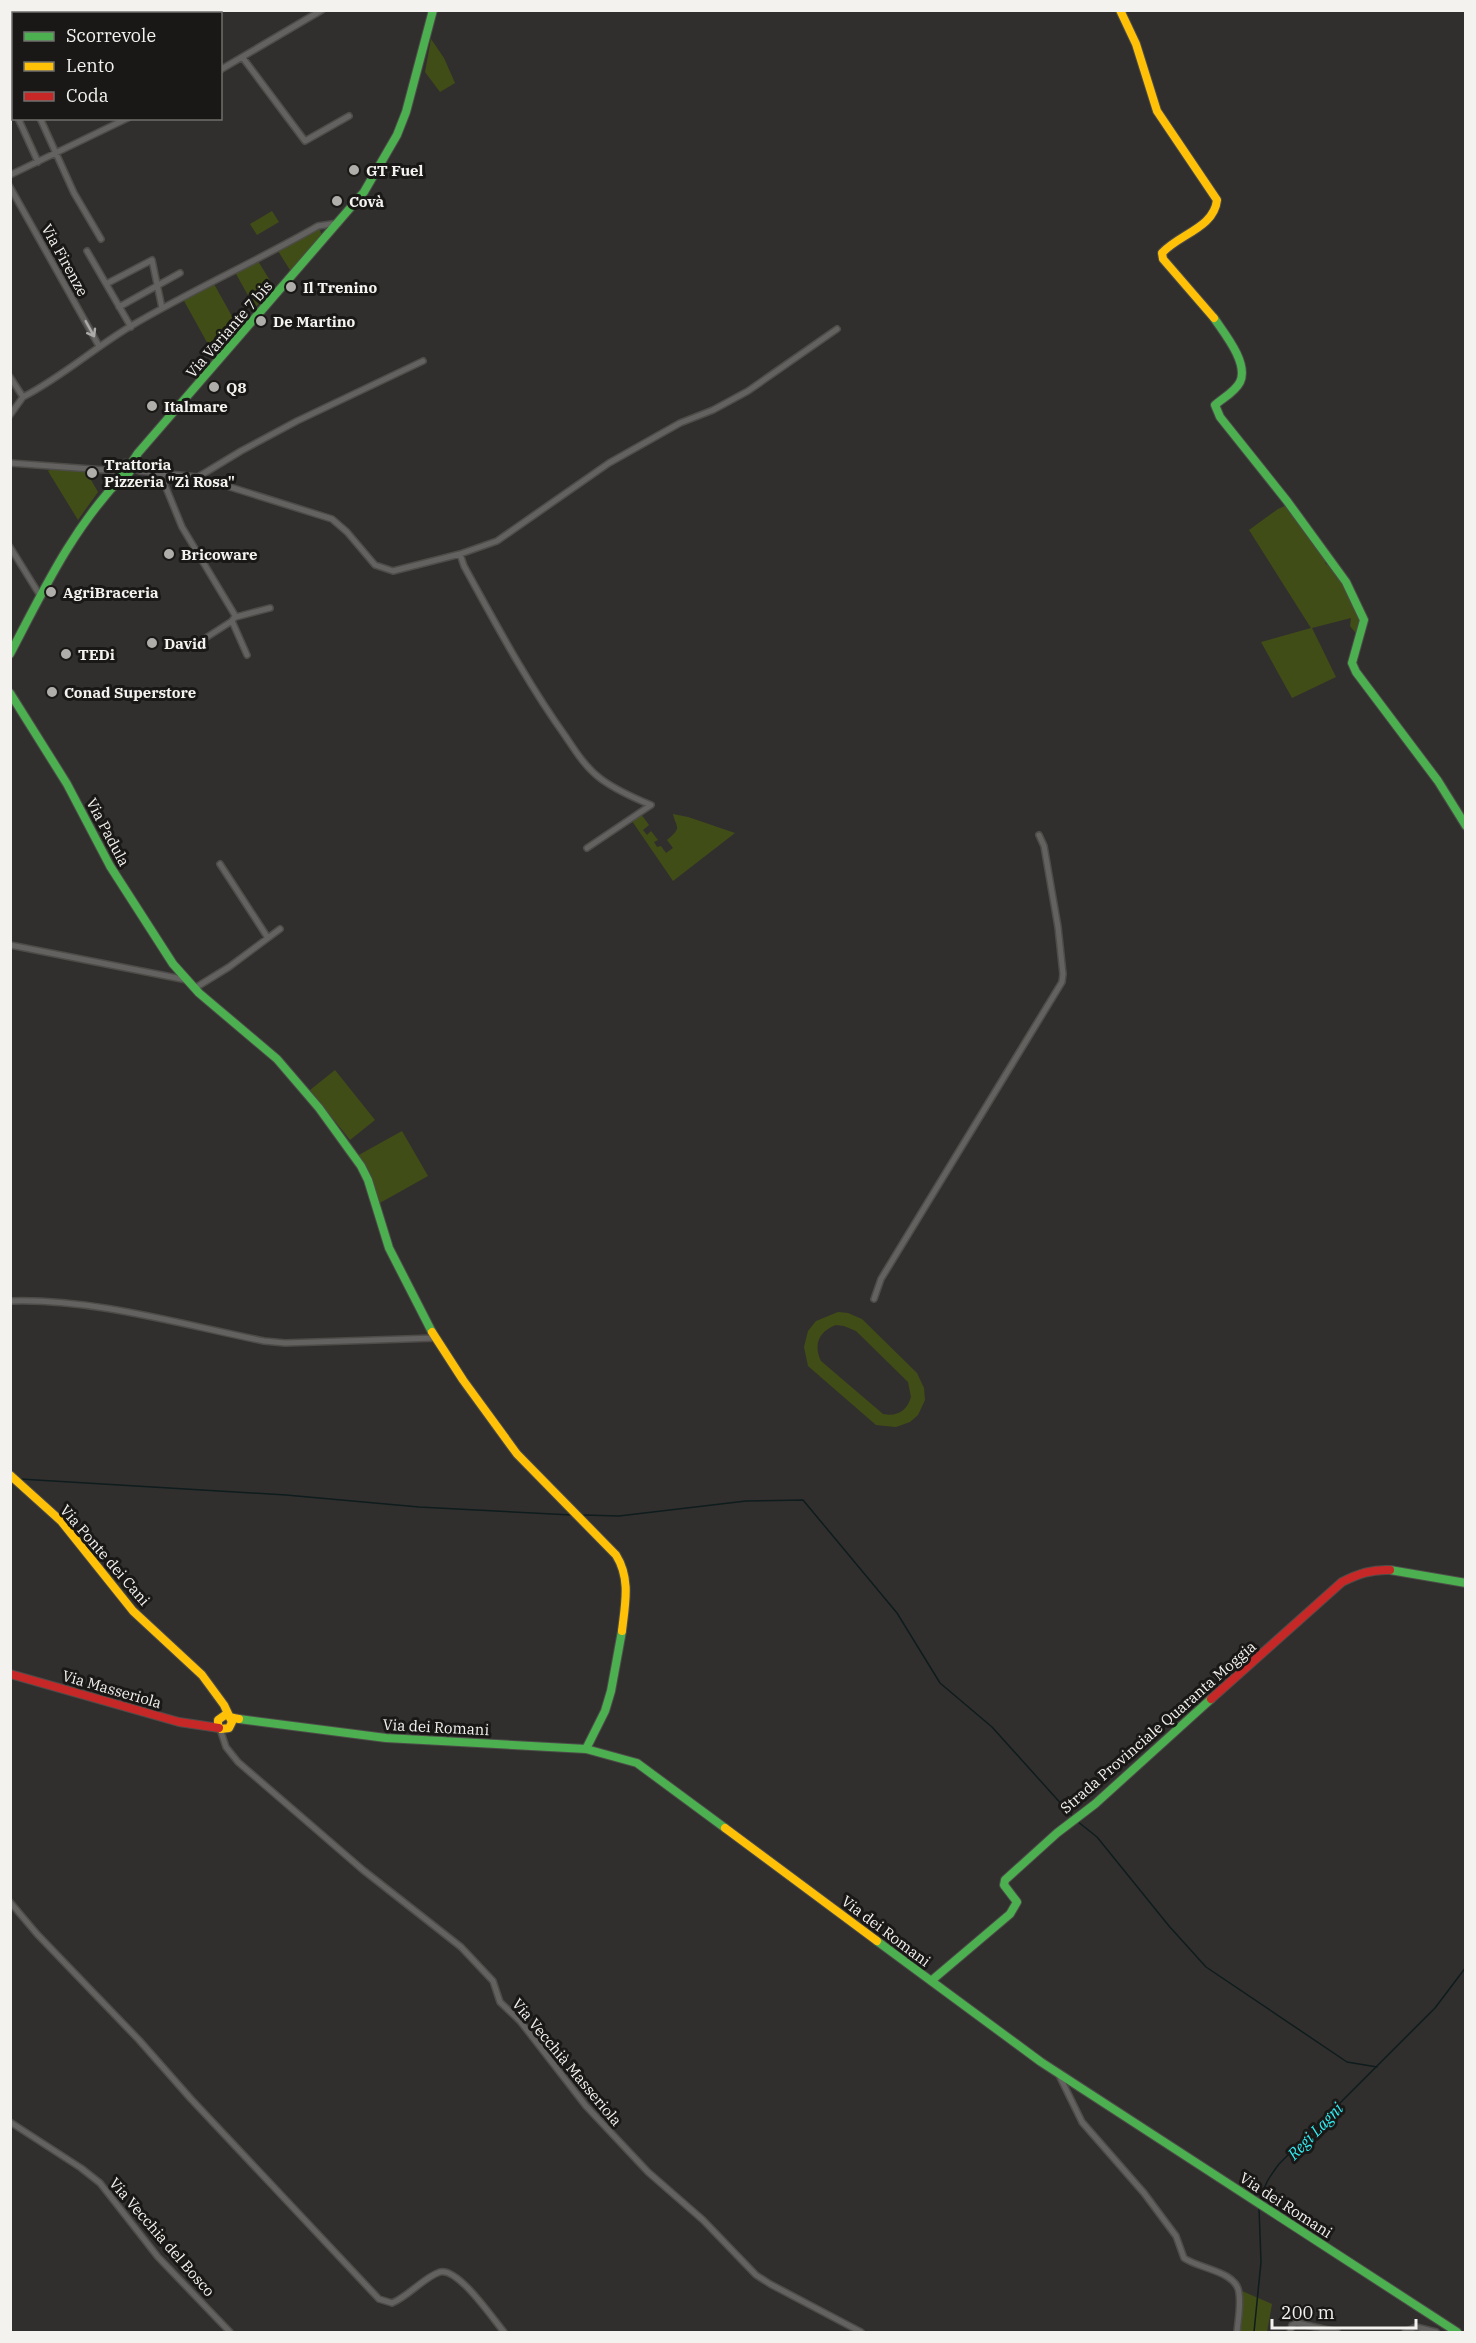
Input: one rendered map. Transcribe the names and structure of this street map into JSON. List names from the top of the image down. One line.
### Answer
{"streets":{"main road":["Via Variante 7 bis","Via Padula","Via Ponte dei Cani","Via Masseriola","Via dei Romani","Strada Provinciale Quaranta Moggia"],"street":["Via Firenze","Via Vecchià Masseriola","Via Vecchia del Bosco"]},"crossings":[["Via Padula","Via dei Romani"],["Via Ponte dei Cani","Via Masseriola"],["Via Ponte dei Cani","Via dei Romani"],["Via Ponte dei Cani","Via Vecchià Masseriola"],["Via Masseriola","Via dei Romani"],["Via Masseriola","Via Vecchià Masseriola"],["Via dei Romani","Strada Provinciale Quaranta Moggia"],["Via dei Romani","Via Vecchià Masseriola"]],"water":["Regi Lagni"],"places":["GT Fuel","Covà","Il Trenino","De Martino","Q8","Italmare","Trattoria Pizzeria \"Zì Rosa\"","Bricoware","AgriBraceria","David","TEDi","Conad Superstore"],"legend":["Scorrevole","Lento","Coda"],"scale_bar":"200 m"}
